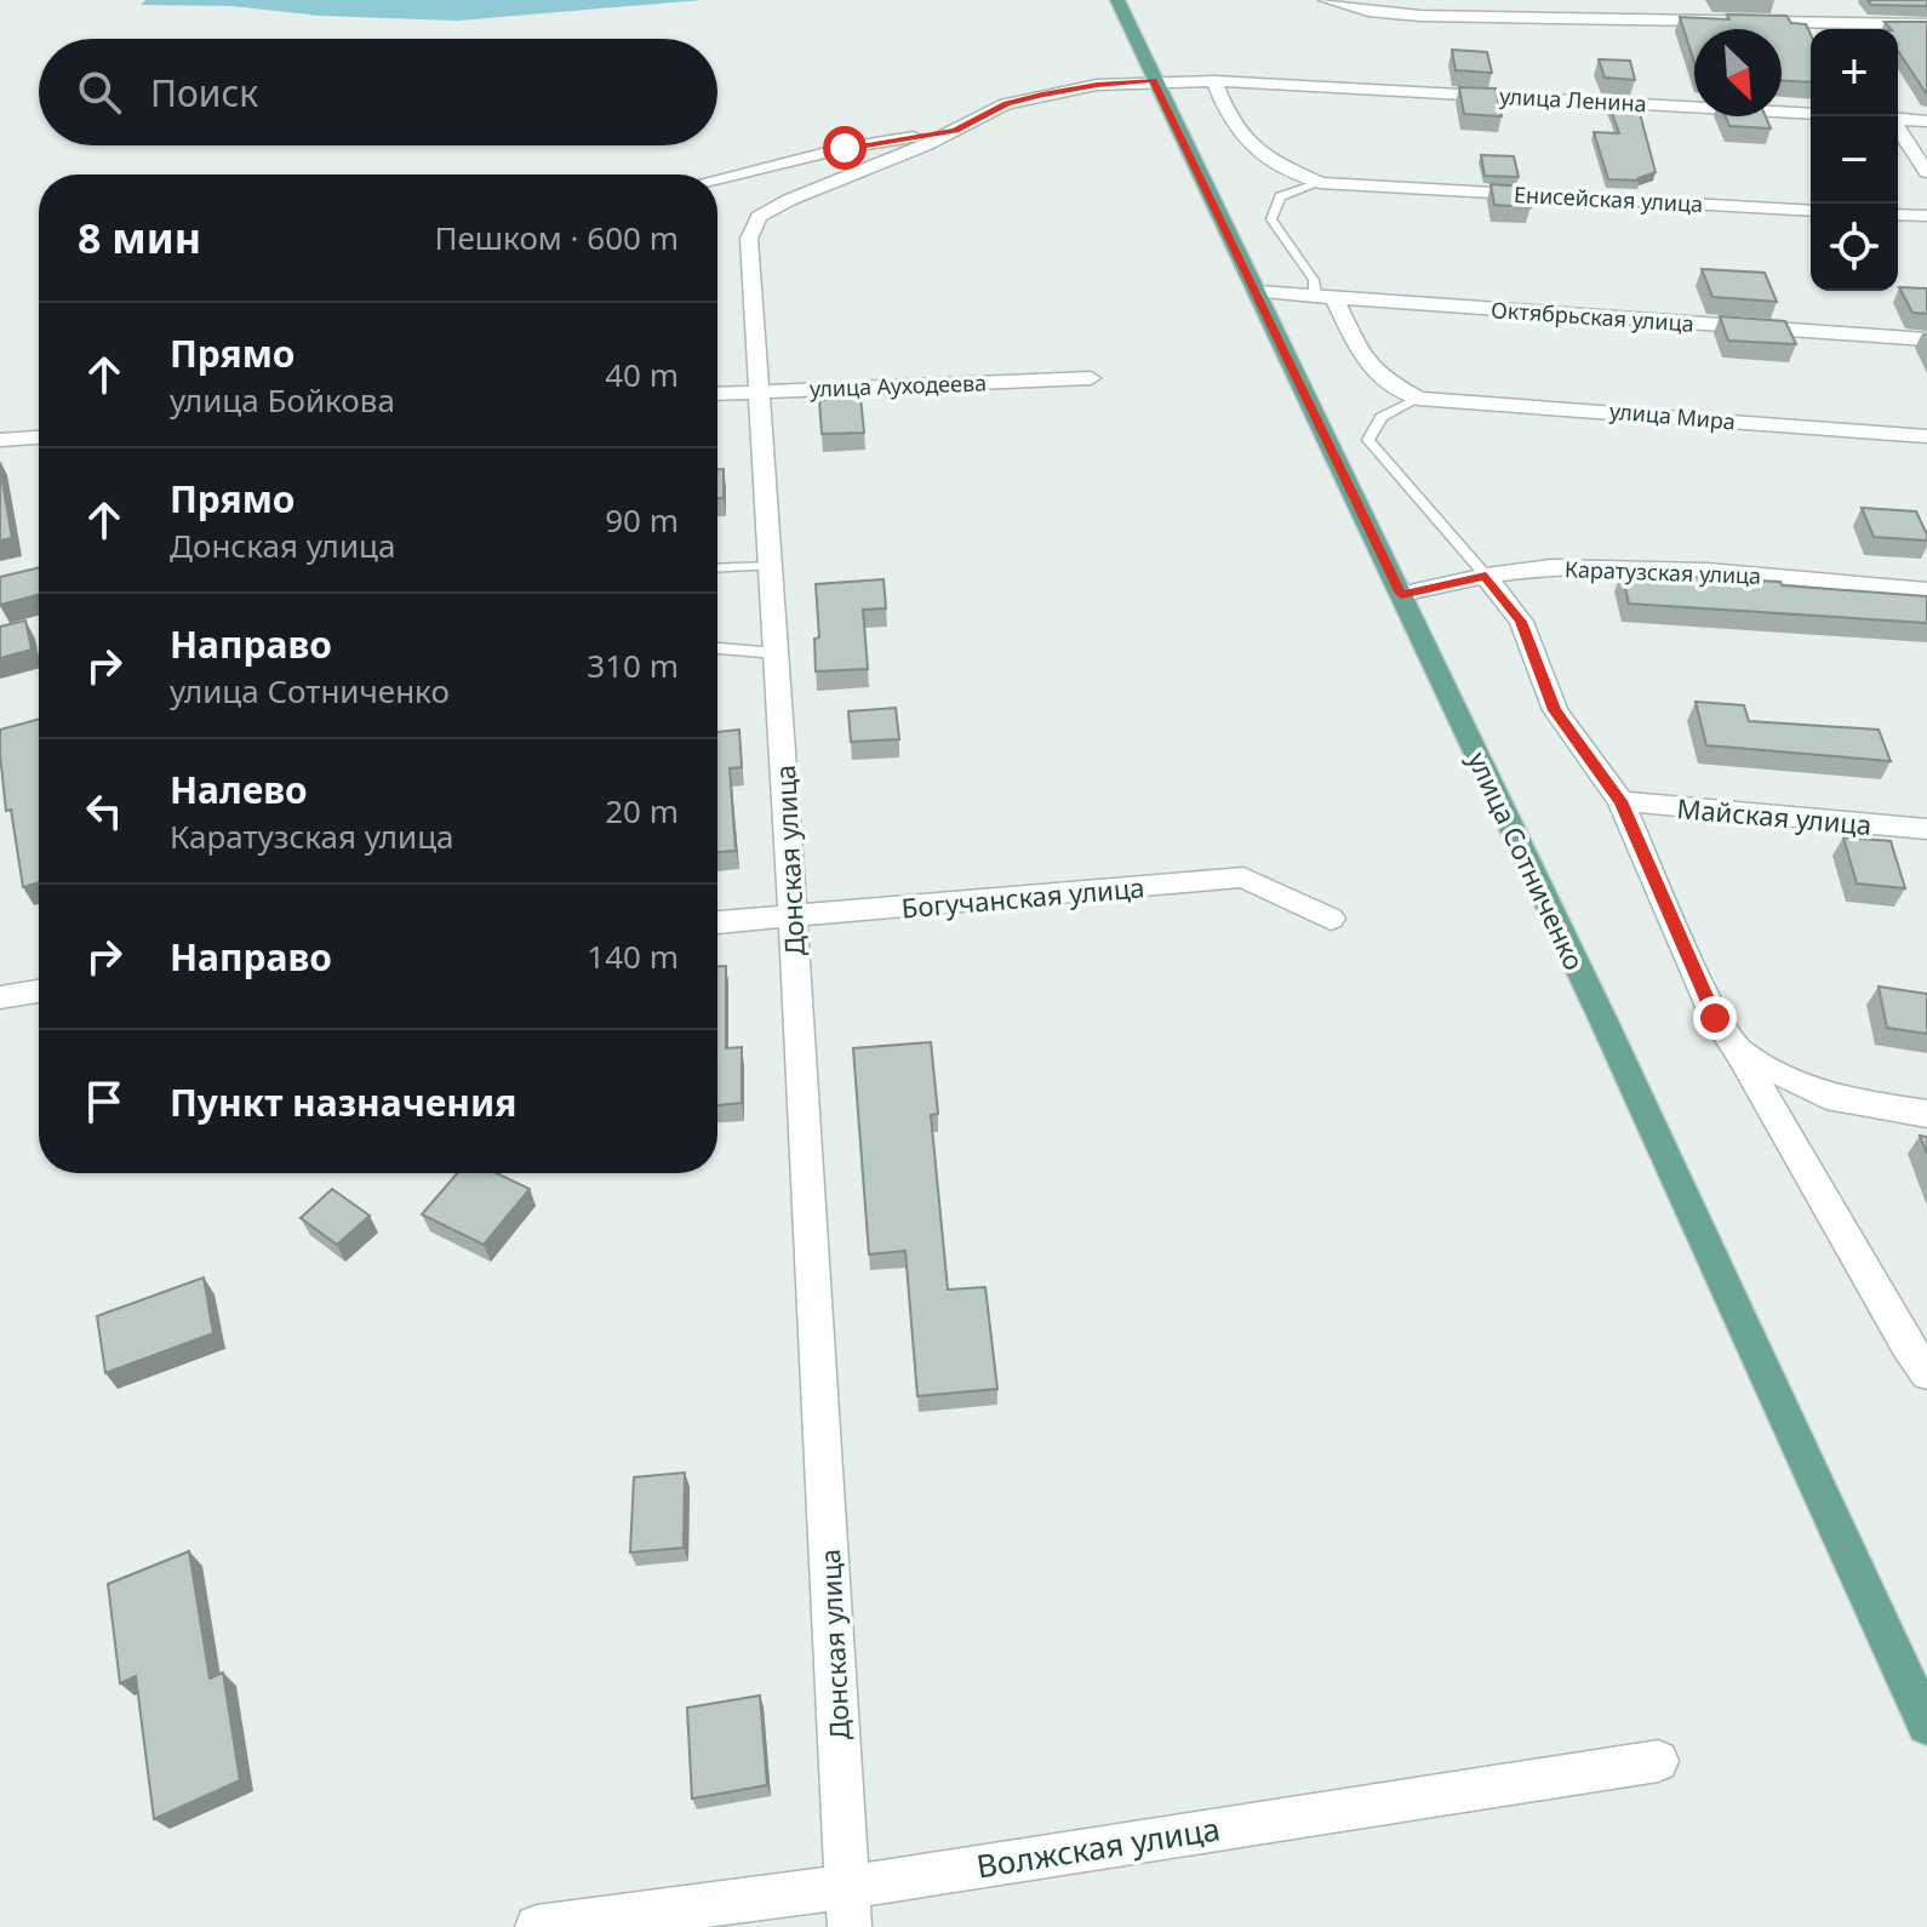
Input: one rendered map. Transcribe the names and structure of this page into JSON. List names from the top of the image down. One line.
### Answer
{"streets":{"main road":["улица Сотниченко"],"street":["улица Ленина","Енисейская улица","Октябрьская улица","улица Ауходеева","улица Мира","Каратузская улица","Майская улица","Донская улица","Богучанская улица","Волжская улица"]},"crossings":[["улица Ленина","Енисейская улица"],["улица Ленина","Донская улица"],["улица Ленина","улица Сотниченко"],["Октябрьская улица","улица Сотниченко"],["улица Ауходеева","Донская улица"],["Каратузская улица","улица Сотниченко"],["Донская улица","улица Сотниченко"],["Донская улица","Богучанская улица"],["Донская улица","Волжская улица"]],"north":"bottom right","page":{"map_buttons":["+","−"],"search":"Поиск","heading":["8 мин","Пешком · 600 m"],"list":[["Прямо","улица Бойкова","40 m"],["Прямо","Донская улица","90 m"],["Направо","улица Сотниченко","310 m"],["Налево","Каратузская улица","20 m"],["Направо","140 m"],"Пункт назначения"]}}
